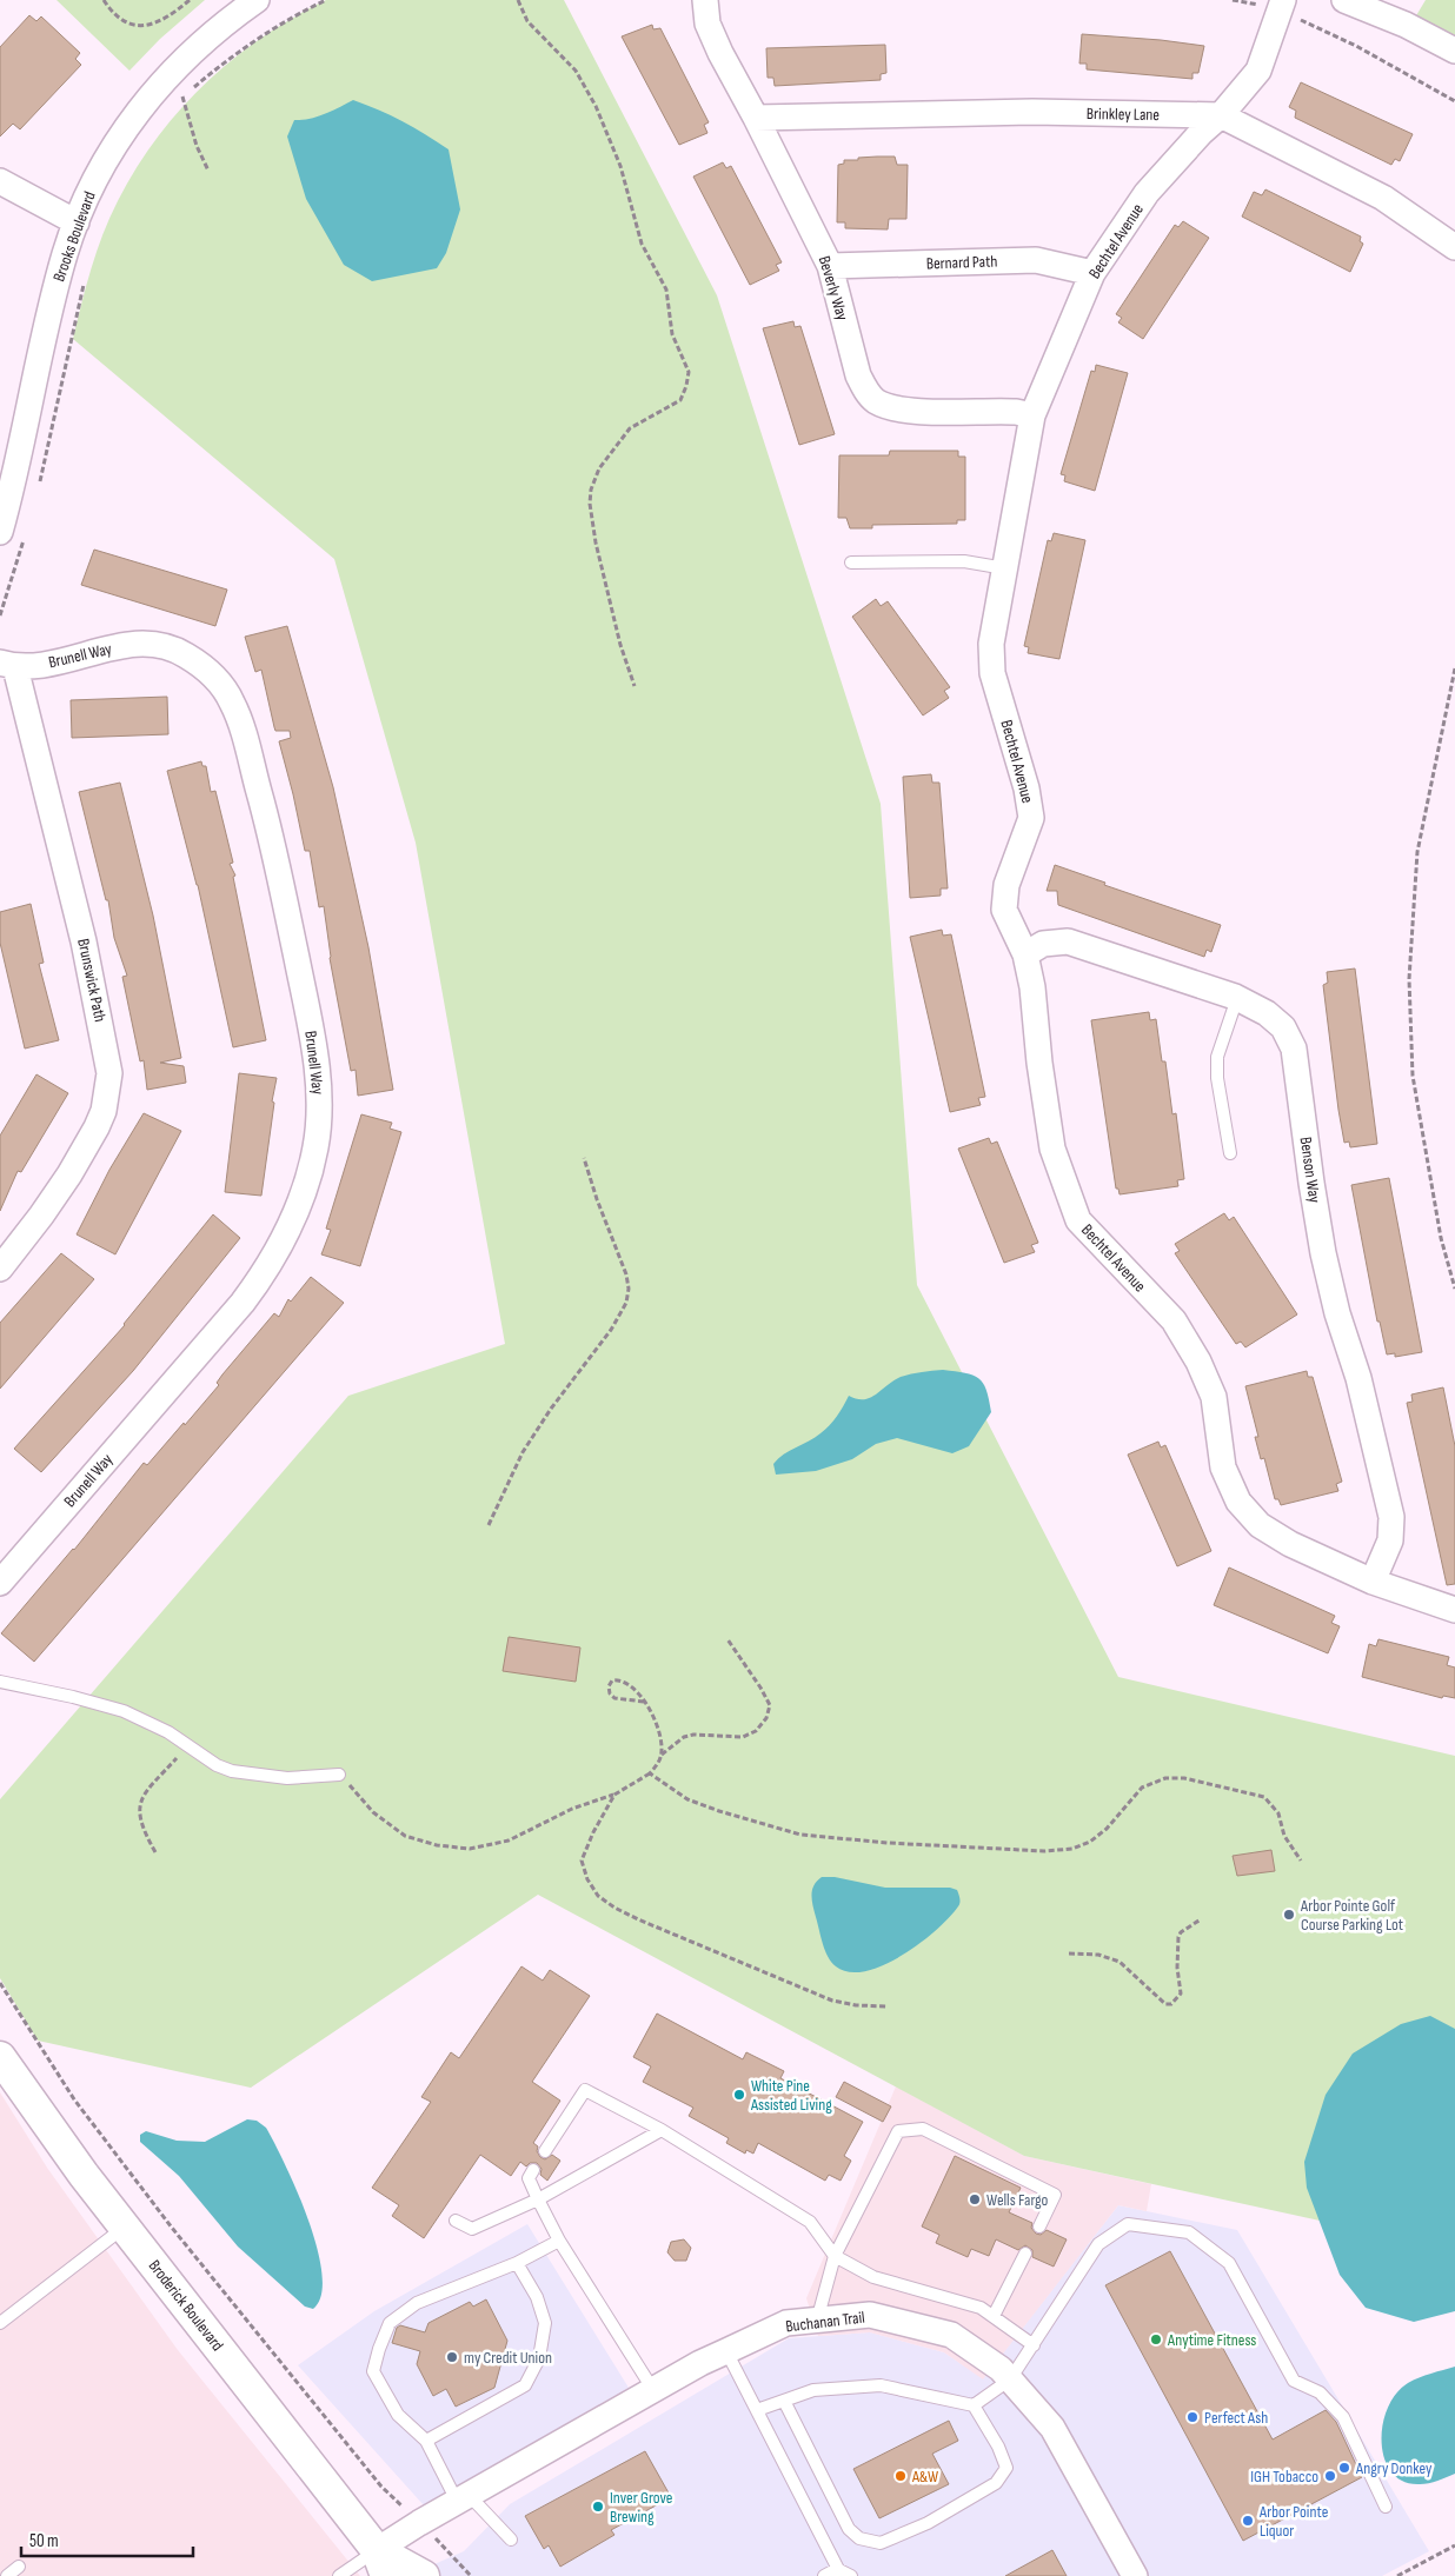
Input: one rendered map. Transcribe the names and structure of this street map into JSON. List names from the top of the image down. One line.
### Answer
{"streets":{"street":["Brinkley Lane","Brooks Boulevard","Bechtel Avenue","Bernard Path","Beverly Way","Brunell Way","Brunswick Path","Benson Way","Broderick Boulevard","Buchanan Trail"]},"crossings":[["Brinkley Lane","Bechtel Avenue"],["Brinkley Lane","Beverly Way"],["Bechtel Avenue","Bernard Path"],["Bechtel Avenue","Beverly Way"],["Bechtel Avenue","Benson Way"],["Bernard Path","Beverly Way"],["Brunell Way","Brunswick Path"],["Broderick Boulevard","Buchanan Trail"]],"places":["Arbor Pointe Golf Course Parking Lot","White Pine Assisted Living","Wells Fargo","Anytime Fitness","my Credit Union","Perfect Ash","Angry Donkey","A&W","IGH Tobacco","Inver Grove Brewing","Arbor Pointe Liquor"],"scale_bar":"50 m"}
